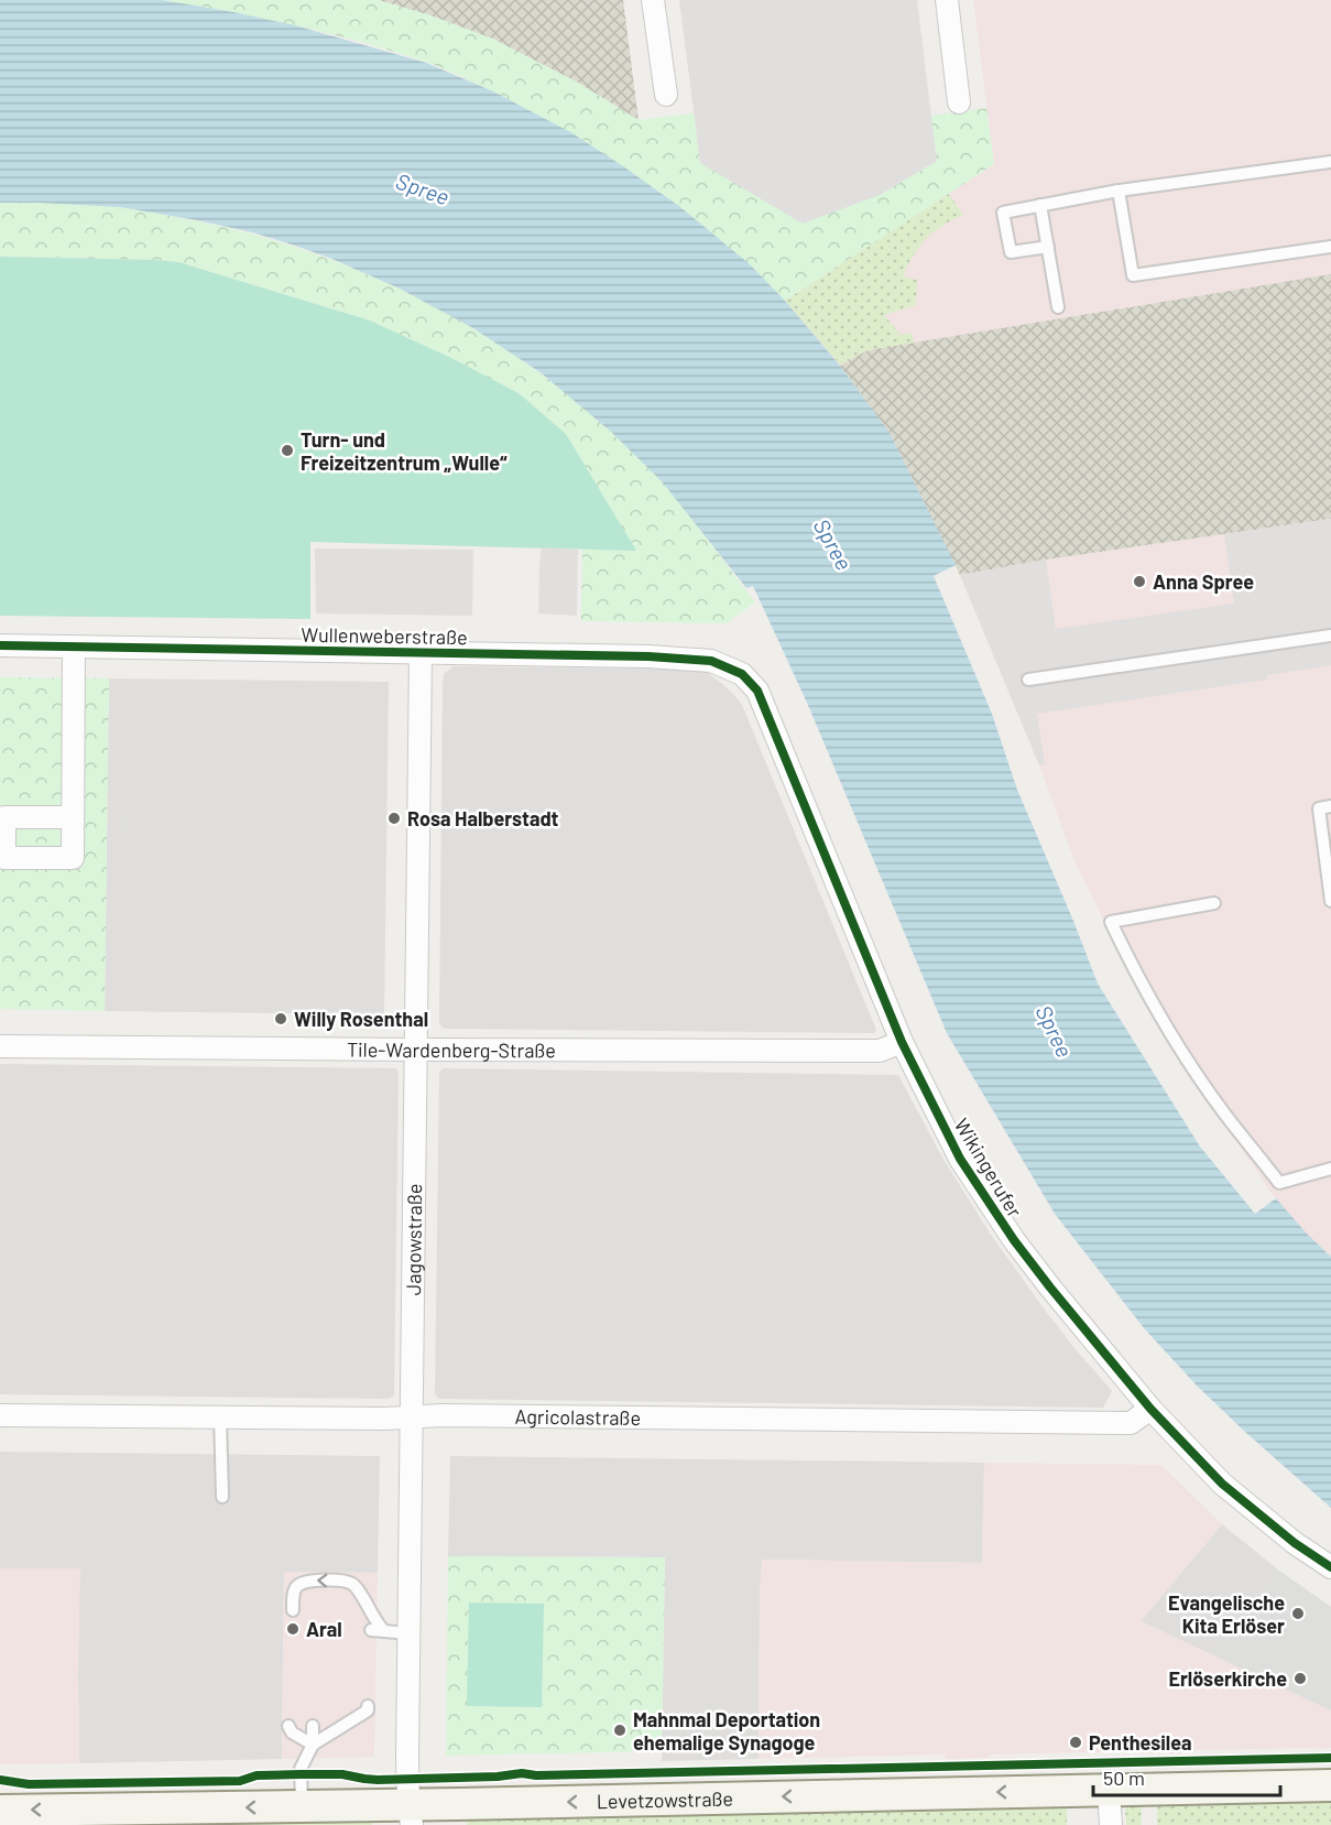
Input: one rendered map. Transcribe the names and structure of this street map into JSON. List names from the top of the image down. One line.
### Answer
{"streets":{"main road":["Levetzowstraße"],"street":["Wullenweberstraße","Tile-Wardenberg-Straße","Wikingerufer","Jagowstraße","Agricolastraße"]},"crossings":[["Wullenweberstraße","Wikingerufer"],["Wullenweberstraße","Jagowstraße"],["Tile-Wardenberg-Straße","Wikingerufer"],["Tile-Wardenberg-Straße","Jagowstraße"],["Wikingerufer","Agricolastraße"],["Jagowstraße","Agricolastraße"],["Jagowstraße","Levetzowstraße"]],"one_way":["Levetzowstraße"],"water":["Spree"],"places":["Turn- und Freizeitzentrum „Wulle“","Anna Spree","Rosa Halberstadt","Willy Rosenthal","Evangelische Kita Erlöser","Aral","Erlöserkirche","Mahnmal Deportation ehemalige Synagoge","Penthesilea"],"scale_bar":"50 m"}
